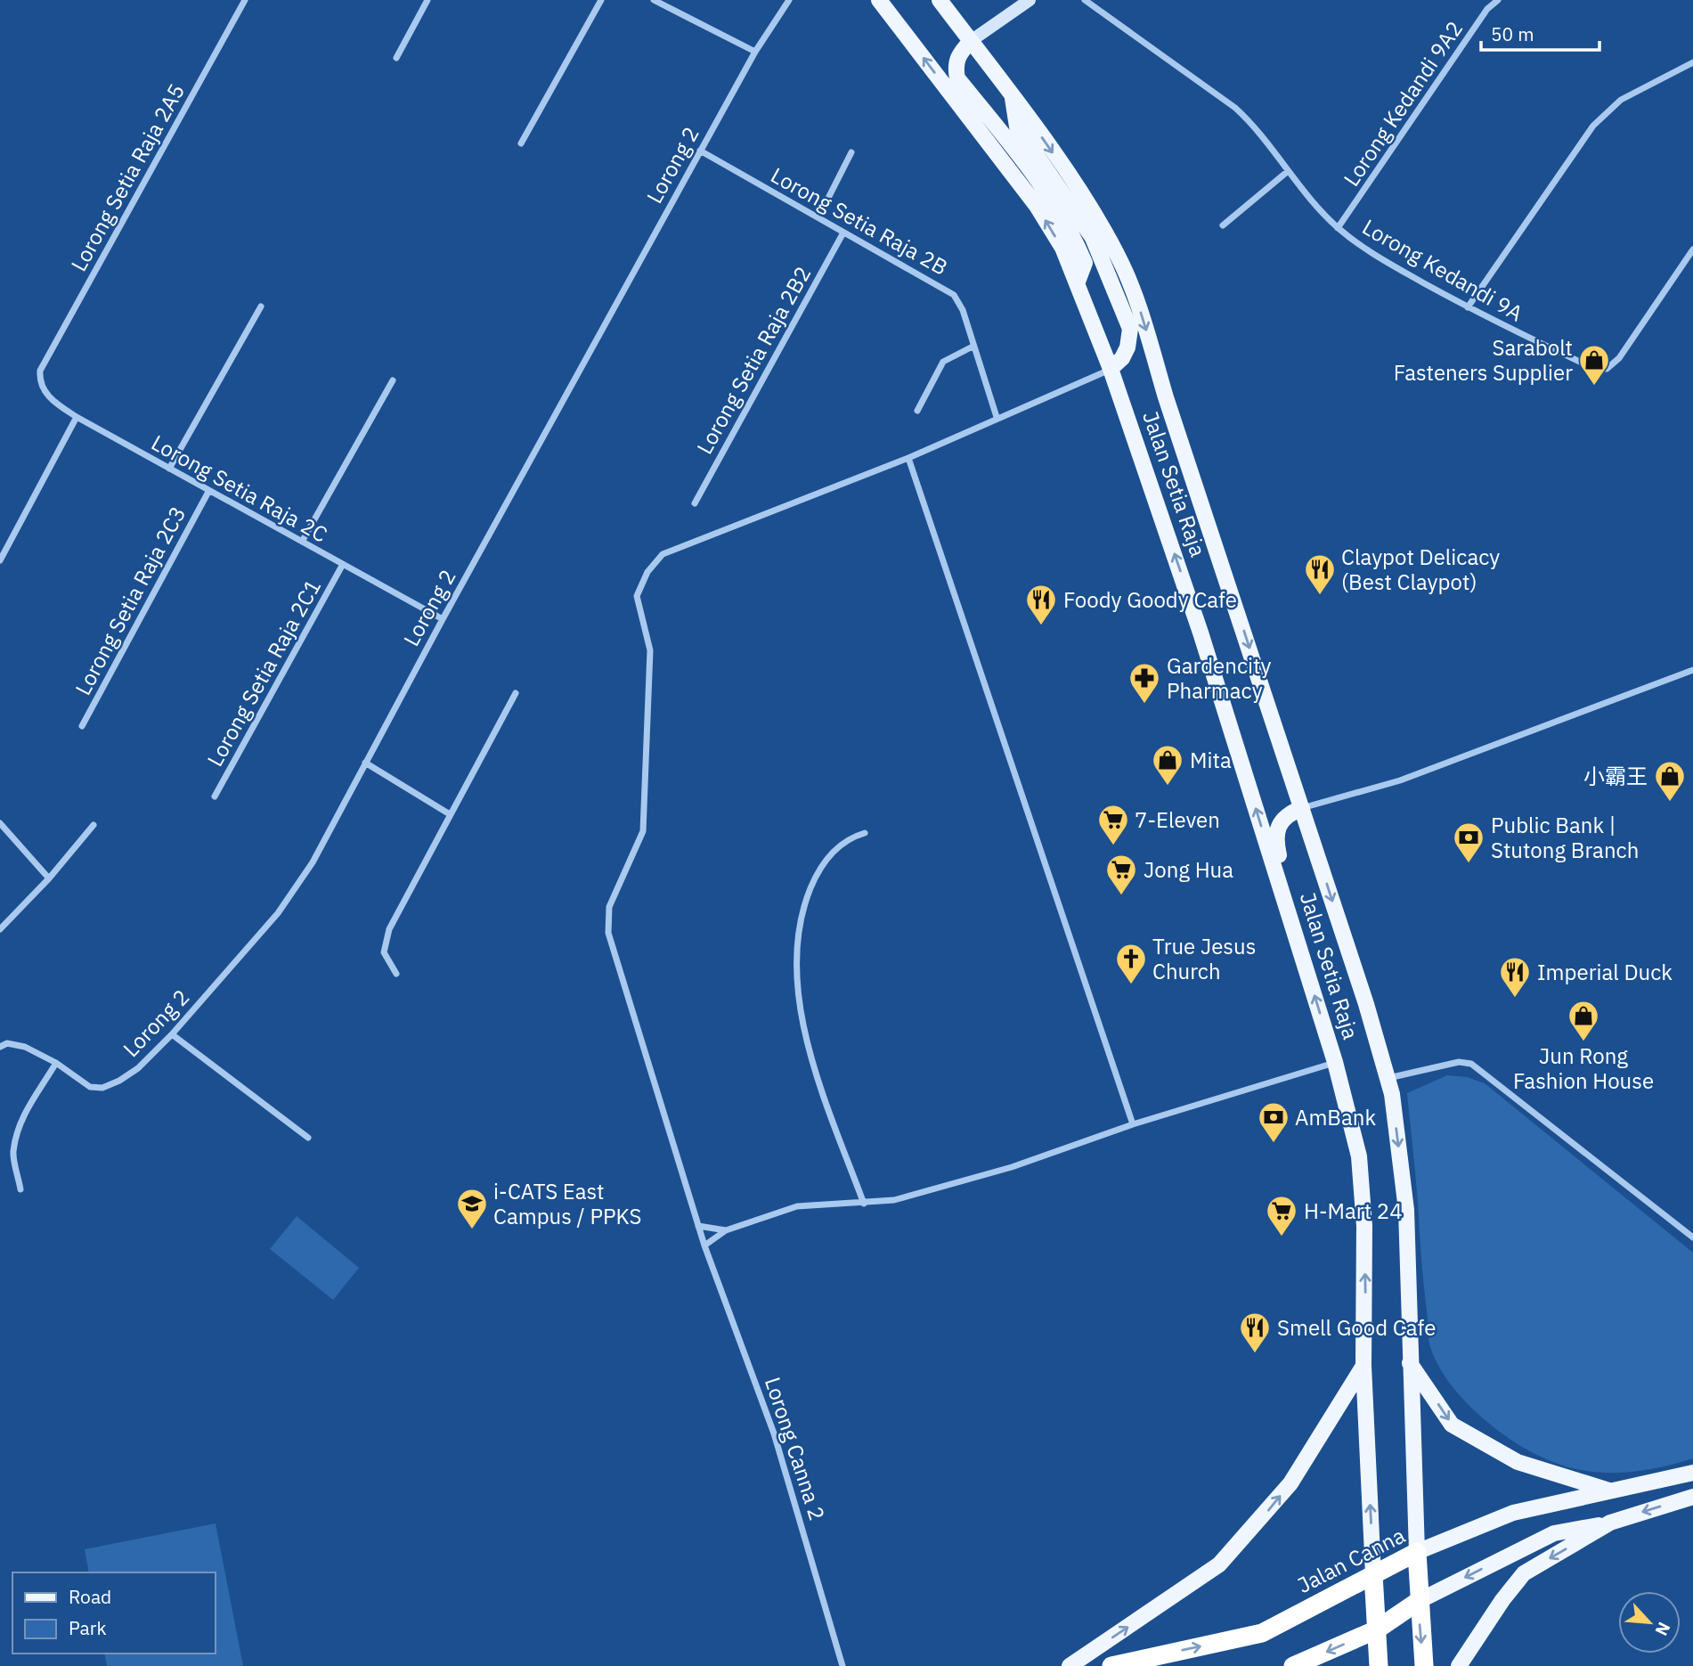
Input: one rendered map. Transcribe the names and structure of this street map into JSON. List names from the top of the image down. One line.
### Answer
{"streets":{"highway":["Jalan Canna"],"main road":["Jalan Setia Raja"],"street":["Lorong Kedandi 9A2","Lorong 2","Lorong Setia Raja 2A5","Lorong Setia Raja 2B","Lorong Kedandi 9A","Lorong Setia Raja 2B2","Lorong Setia Raja 2C","Lorong Setia Raja 2C3","Lorong Setia Raja 2C1","Lorong Canna 2"]},"crossings":[["Lorong Kedandi 9A2","Lorong Kedandi 9A"],["Lorong 2","Lorong Setia Raja 2B"],["Lorong 2","Lorong Setia Raja 2C"],["Lorong Setia Raja 2A5","Lorong Setia Raja 2C"],["Lorong Setia Raja 2B","Lorong Setia Raja 2B2"],["Lorong Setia Raja 2B","Lorong Canna 2"],["Jalan Setia Raja","Lorong Canna 2"],["Jalan Setia Raja","Jalan Canna"],["Lorong Setia Raja 2C","Lorong Setia Raja 2C3"],["Lorong Setia Raja 2C","Lorong Setia Raja 2C1"]],"one_way":["Jalan Canna"],"places":{"shop":["Sarabolt Fasteners Supplier","Mita","小霸王","Jun Rong Fashion House"],"restaurant":["Claypot Delicacy (Best Claypot)","Foody Goody Cafe","Imperial Duck","Smell Good Cafe"],"pharmacy":["Gardencity Pharmacy"],"supermarket":["7-Eleven","Jong Hua","H-Mart 24"],"bank":["Public Bank | Stutong Branch","AmBank"],"church":["True Jesus Church"],"school or university":["i-CATS East Campus / PPKS"]},"legend":["Road","Park"],"scale_bar":"50 m","north":"bottom right"}
